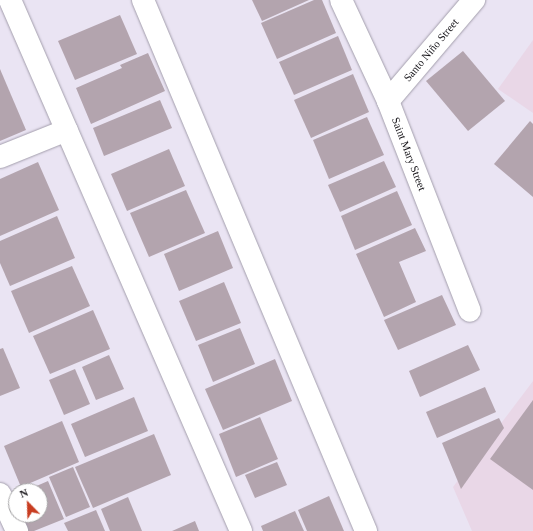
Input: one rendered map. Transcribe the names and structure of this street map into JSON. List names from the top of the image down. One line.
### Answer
{"streets":{"street":["Santo Niño Street","Saint Mary Street"]},"crossings":[["Santo Niño Street","Saint Mary Street"]],"north":"top left"}
